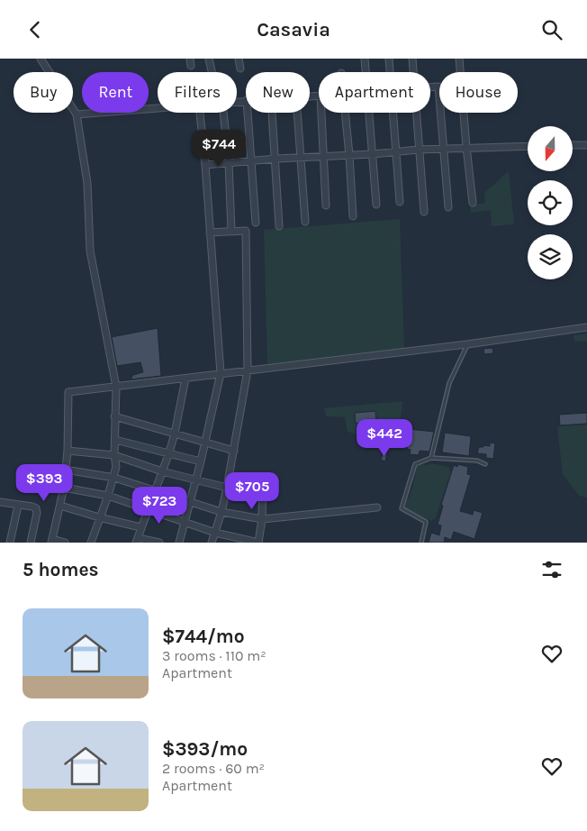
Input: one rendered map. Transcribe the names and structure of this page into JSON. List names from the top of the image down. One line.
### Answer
{"north":"bottom","page":{"header":"Casavia","chip":["Buy","Rent","Filters","New","Apartment","House"],"price":["$744","$442","$393","$705","$723"],"heading":"5 homes","list":[{"name":"$744/mo","note":"3 rooms · 110 m² · Apartment"},{"name":"$393/mo","note":"2 rooms · 60 m² · Apartment"}]}}
